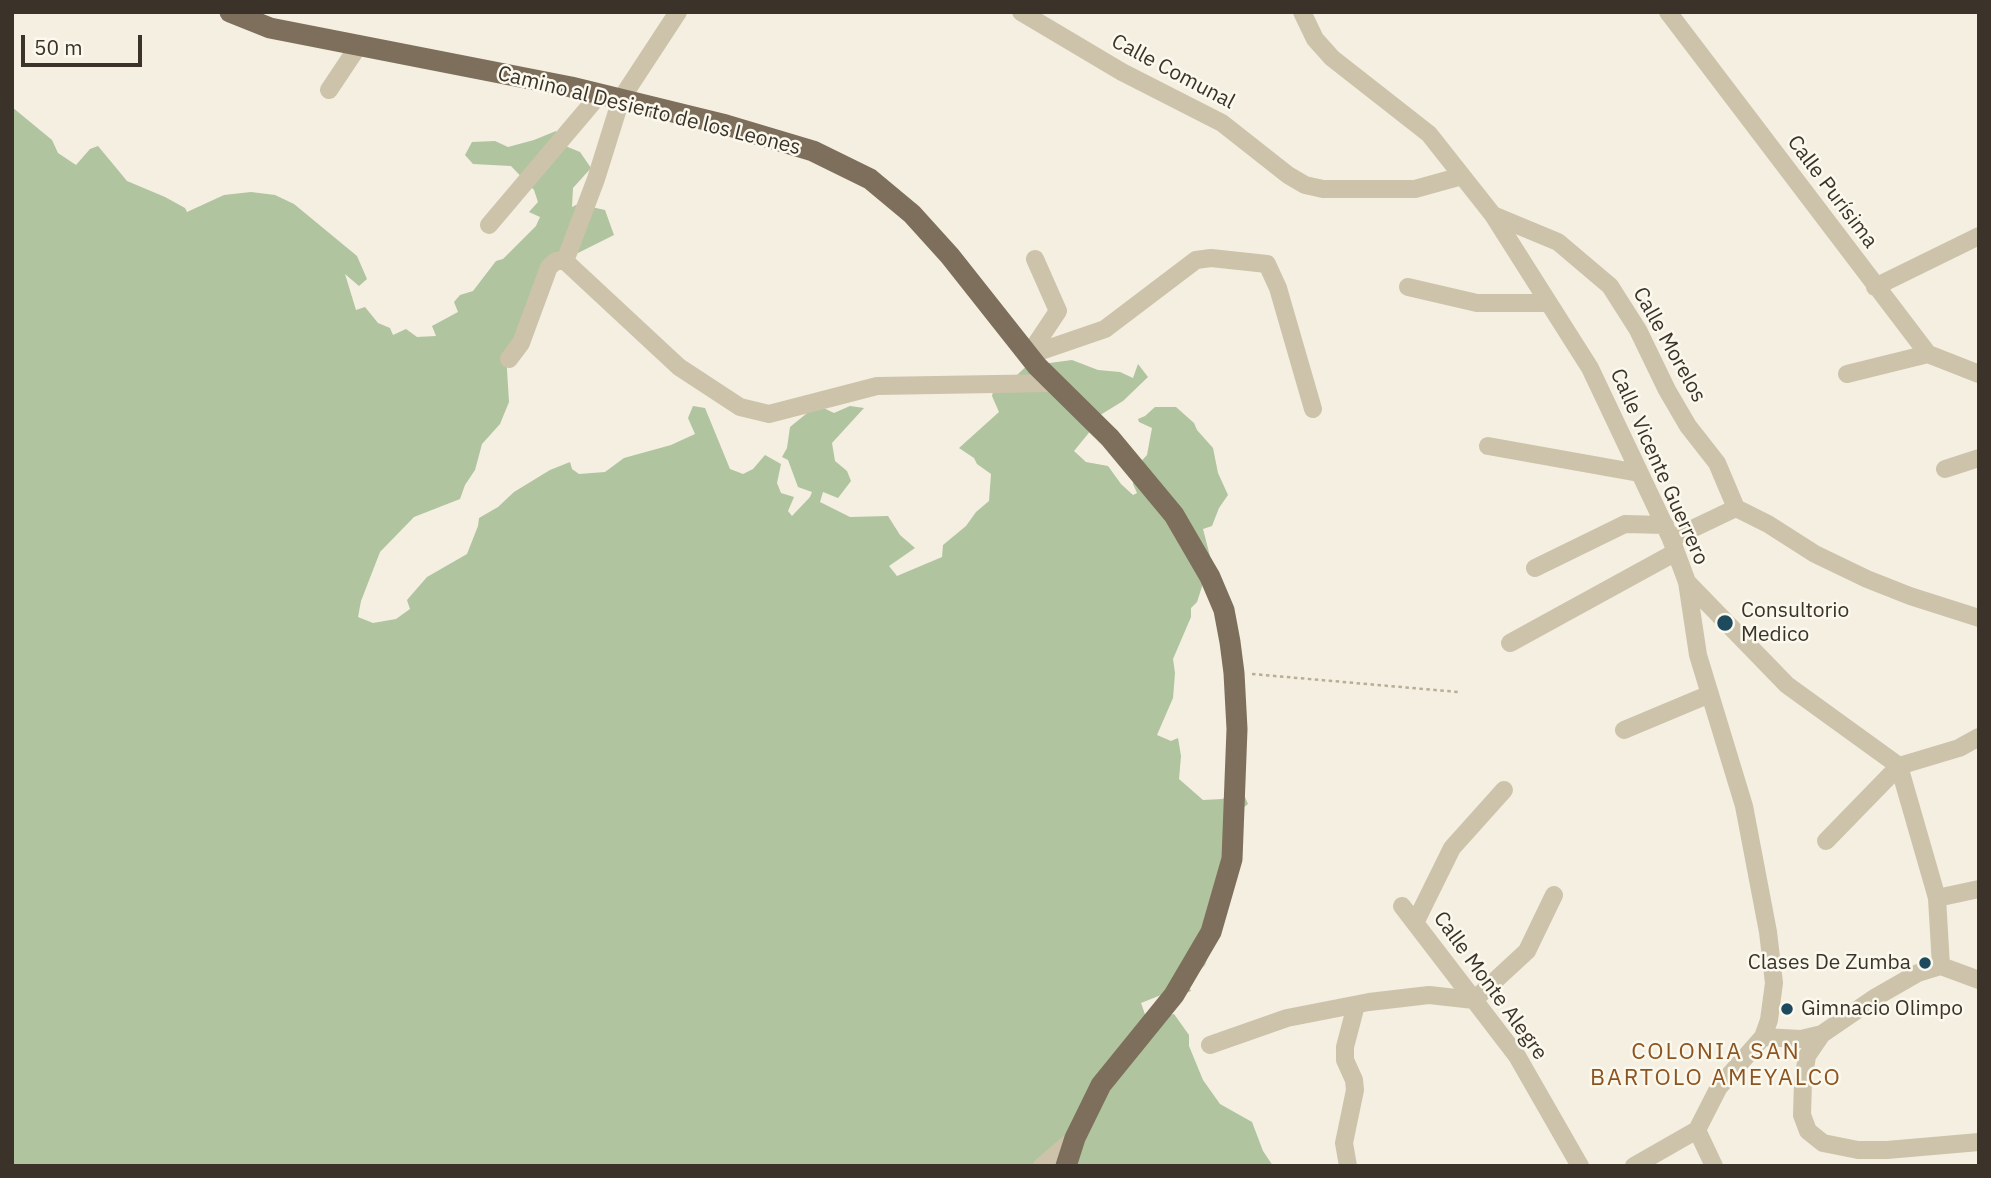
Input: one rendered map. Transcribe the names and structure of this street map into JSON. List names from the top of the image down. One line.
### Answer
{"streets":{"main road":["Camino al Desierto de los Leones"],"street":["Calle Comunal","Calle Purísima","Calle Morelos","Calle Vicente Guerrero","Calle Monte Alegre"]},"crossings":[["Calle Comunal","Calle Vicente Guerrero"],["Calle Morelos","Calle Vicente Guerrero"]],"districts":["COLONIA SAN BARTOLO AMEYALCO"],"places":["Consultorio Medico","Clases De Zumba","Gimnacio Olimpo"],"scale_bar":"50 m"}
